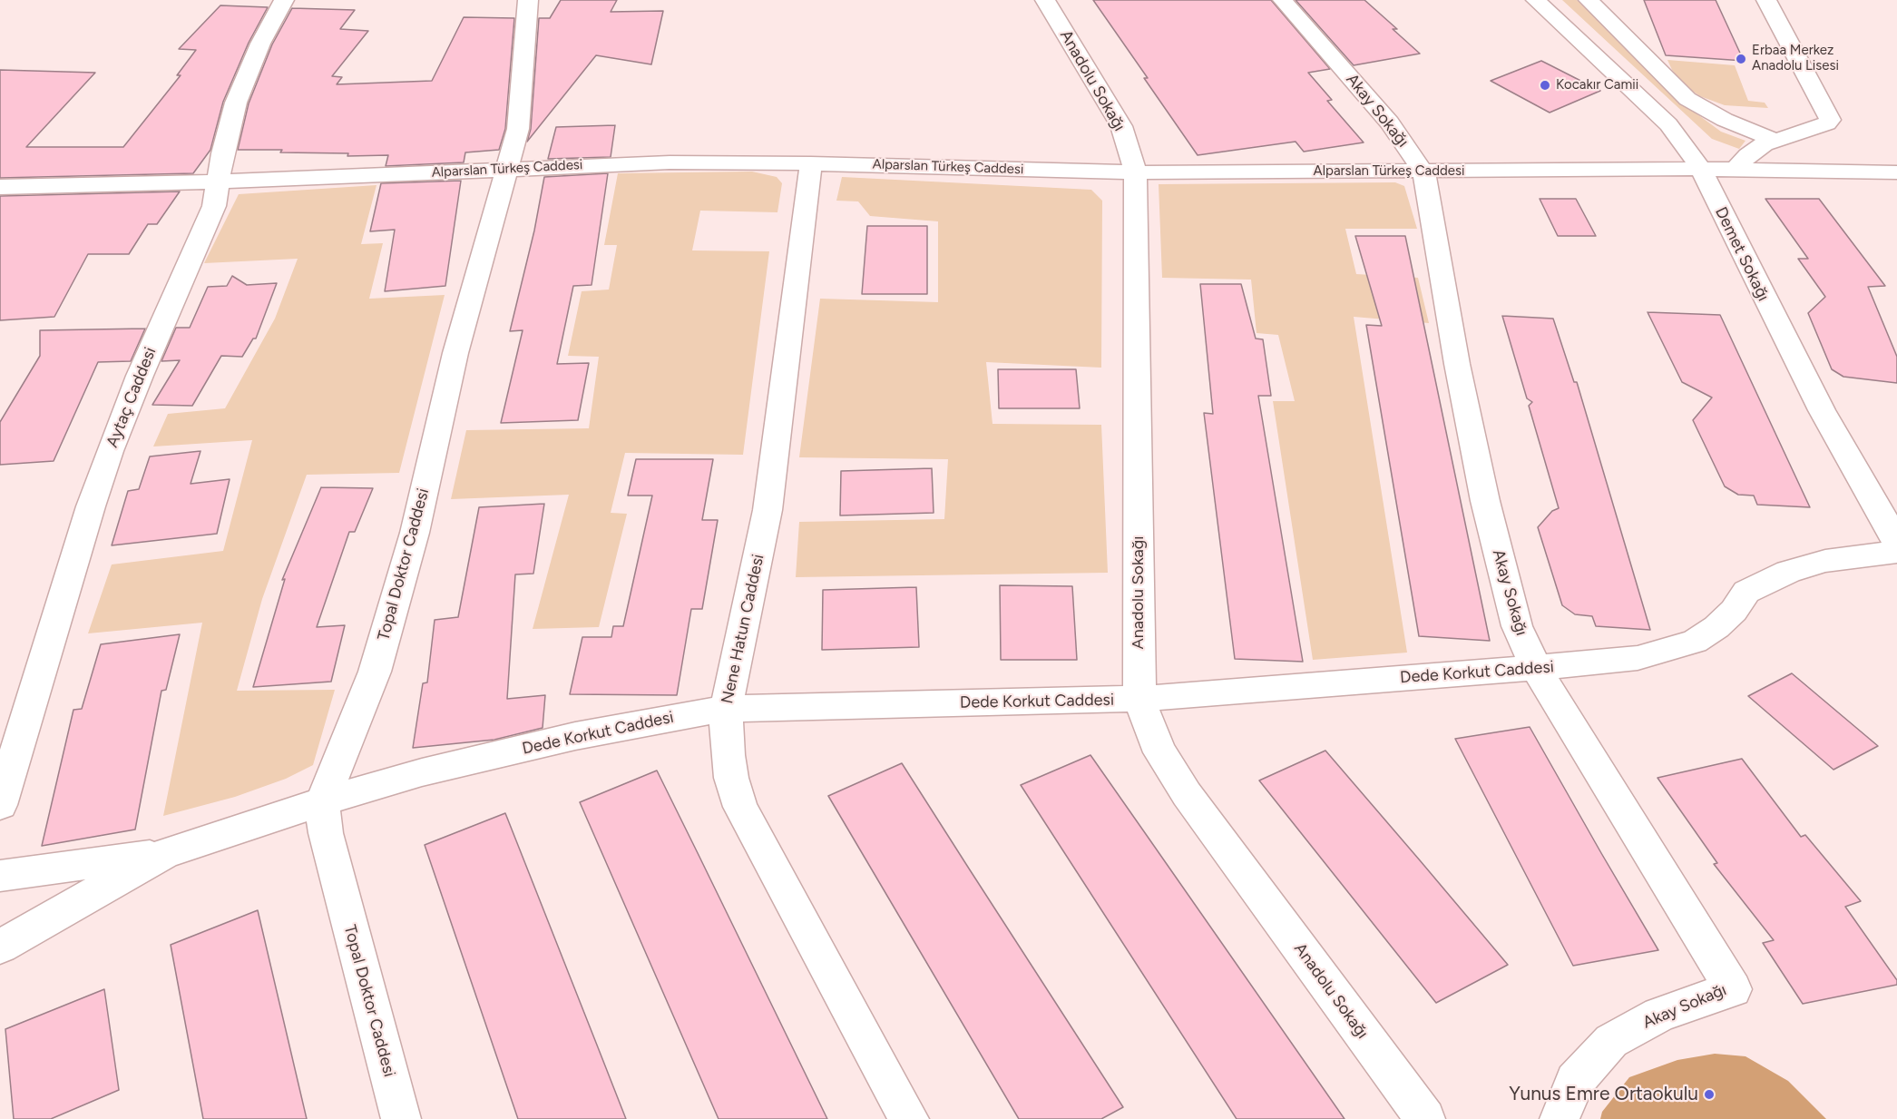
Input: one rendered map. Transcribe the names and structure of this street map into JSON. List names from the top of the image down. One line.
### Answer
{"streets":{"street":["Anadolu Sokağı","Akay Sokağı","Alparslan Türkeş Caddesi","Demet Sokağı","Aytaç Caddesi","Topal Doktor Caddesi","Nene Hatun Caddesi","Dede Korkut Caddesi"]},"crossings":[["Anadolu Sokağı","Alparslan Türkeş Caddesi"],["Anadolu Sokağı","Dede Korkut Caddesi"],["Akay Sokağı","Alparslan Türkeş Caddesi"],["Akay Sokağı","Dede Korkut Caddesi"],["Alparslan Türkeş Caddesi","Demet Sokağı"],["Alparslan Türkeş Caddesi","Aytaç Caddesi"],["Alparslan Türkeş Caddesi","Topal Doktor Caddesi"],["Alparslan Türkeş Caddesi","Nene Hatun Caddesi"],["Topal Doktor Caddesi","Dede Korkut Caddesi"],["Nene Hatun Caddesi","Dede Korkut Caddesi"]],"places":["Erbaa Merkez Anadolu Lisesi","Kocakır Camii","Yunus Emre Ortaokulu"]}
